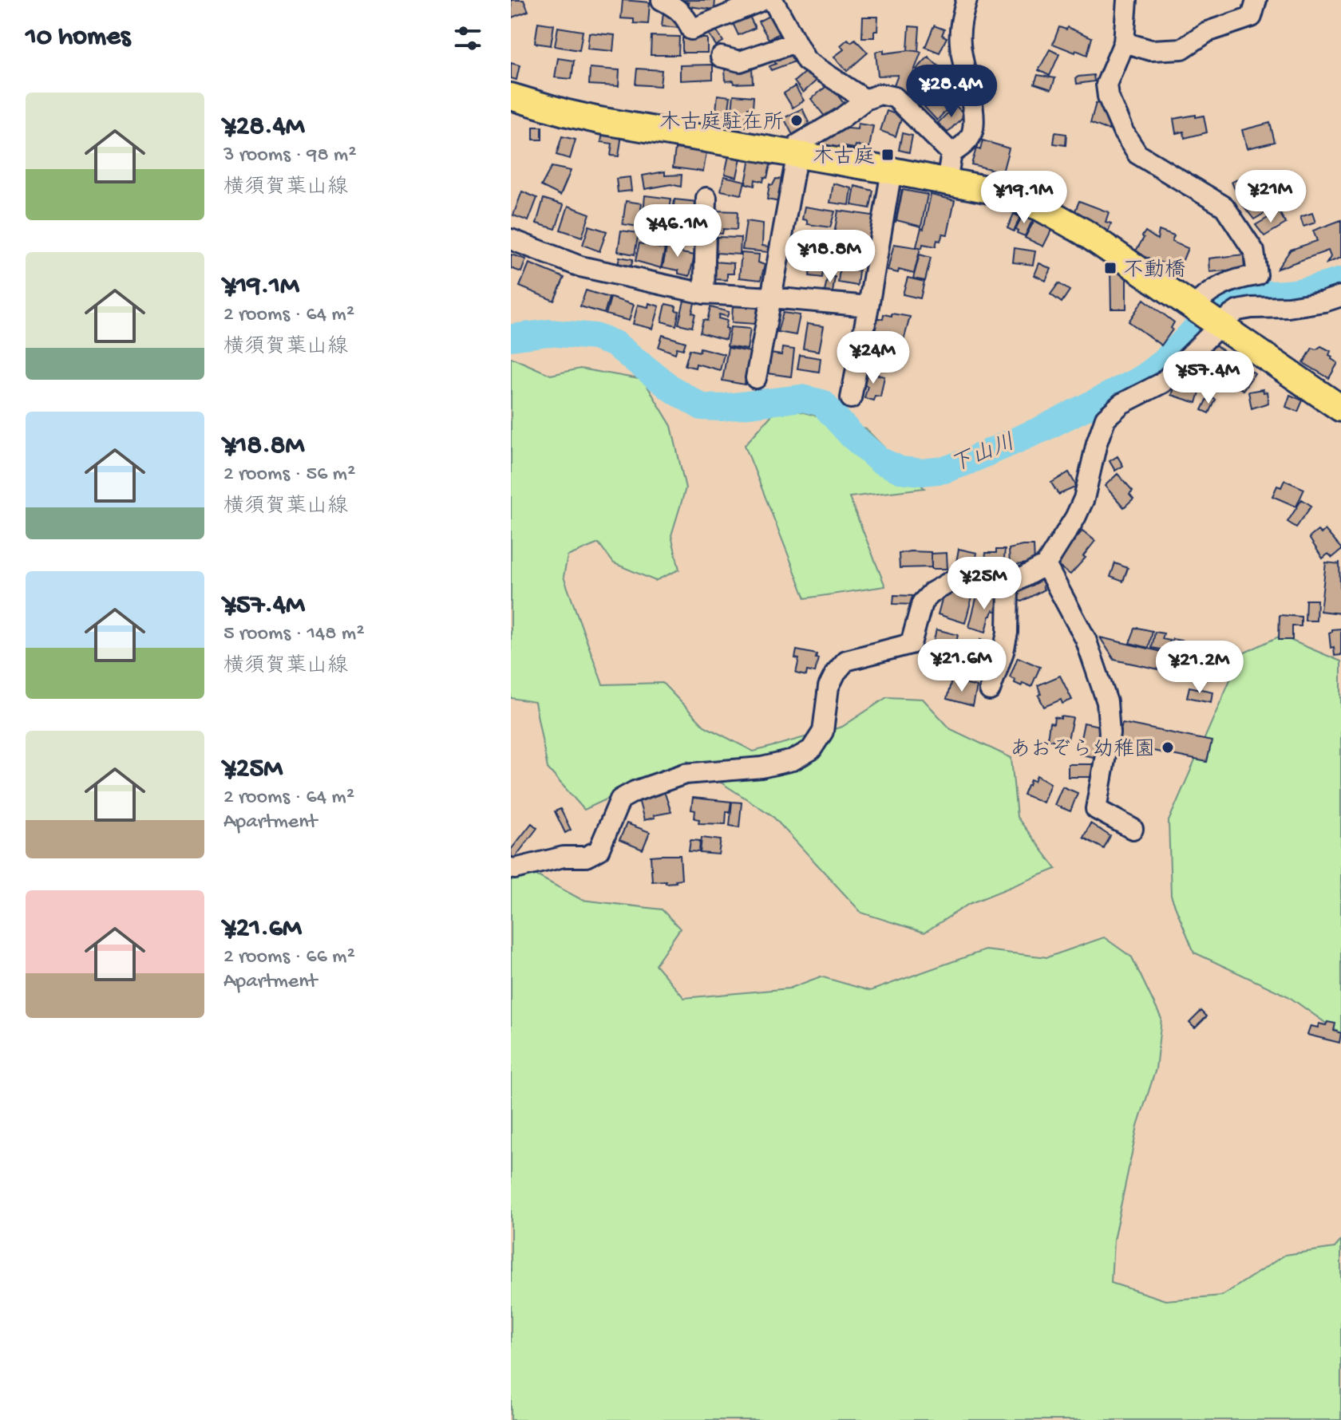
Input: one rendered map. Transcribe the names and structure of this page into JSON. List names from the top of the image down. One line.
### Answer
{"water":["下山川"],"places":{"other":["木古庭駐在所","あおぞら幼稚園"],"transit":["木古庭","不動橋"]},"page":{"heading":"10 homes","price":["¥28.4M","¥21M","¥19.1M","¥46.1M","¥18.8M","¥24M","¥57.4M","¥25M","¥21.6M","¥21.2M"],"list":[{"name":"¥28.4M","note":"3 rooms · 98 m² · 横須賀葉山線"},{"name":"¥19.1M","note":"2 rooms · 64 m² · 横須賀葉山線"},{"name":"¥18.8M","note":"2 rooms · 56 m² · 横須賀葉山線"},{"name":"¥57.4M","note":"5 rooms · 148 m² · 横須賀葉山線"},{"name":"¥25M","note":"2 rooms · 64 m² · Apartment"},{"name":"¥21.6M","note":"2 rooms · 66 m² · Apartment"}]}}
